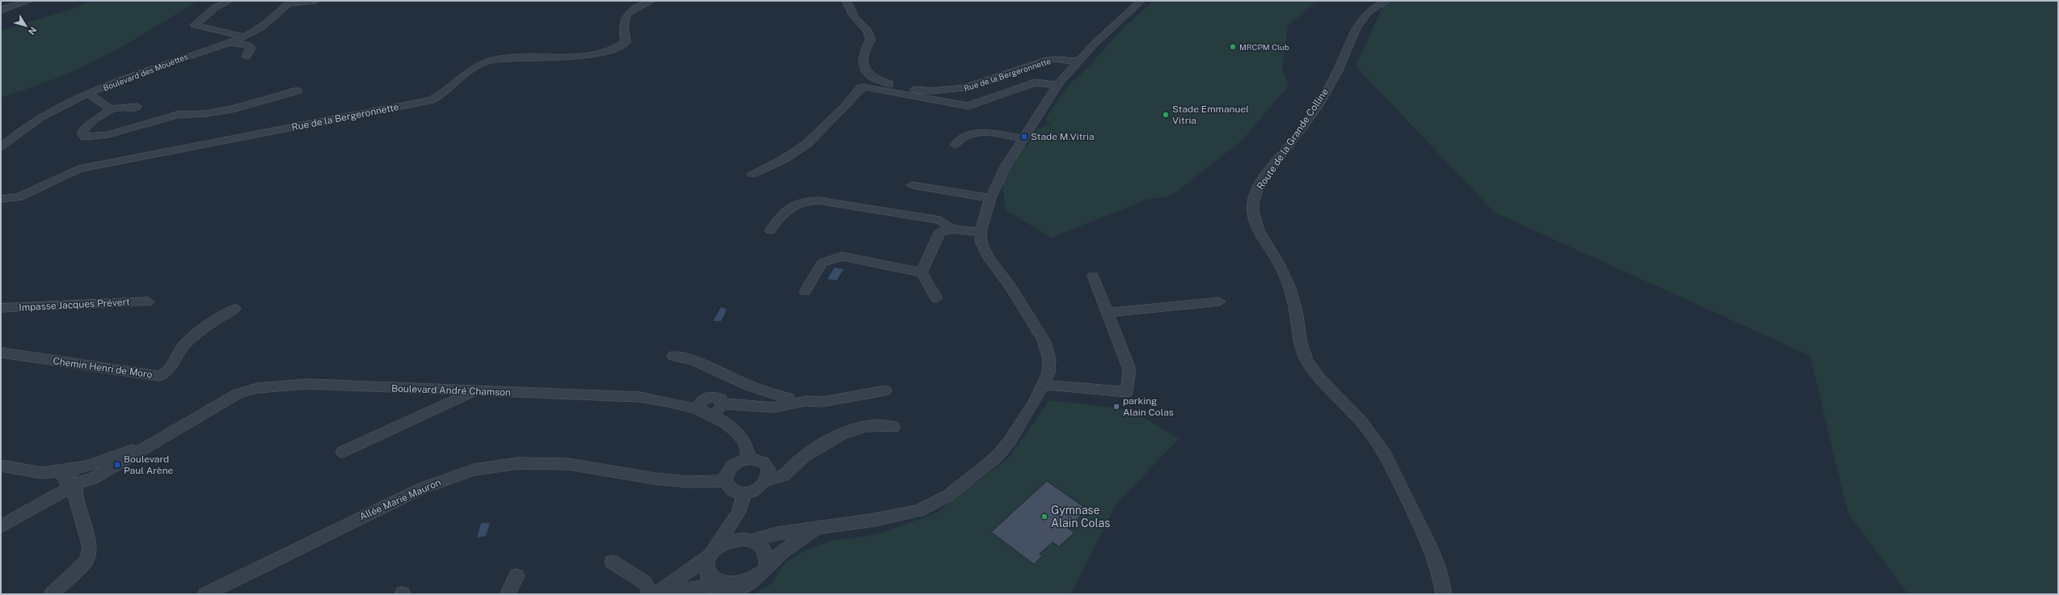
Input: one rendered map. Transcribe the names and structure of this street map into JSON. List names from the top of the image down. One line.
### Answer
{"streets":{"street":["Boulevard des Mouettes","Rue de la Bergeronnette","Route de la Grande Colline","Impasse Jacques Prévert","Chemin Henri de Moro","Boulevard André Chamson","Allée Marie Mauron"]},"crossings":[["Boulevard André Chamson","Allée Marie Mauron"]],"places":{"other":["MRCPM Club","Stade Emmanuel Vitria","parking Alain Colas","Gymnase Alain Colas"],"transit":["Stade M.Vitria","Boulevard Paul Arène"]},"north":"bottom right"}
